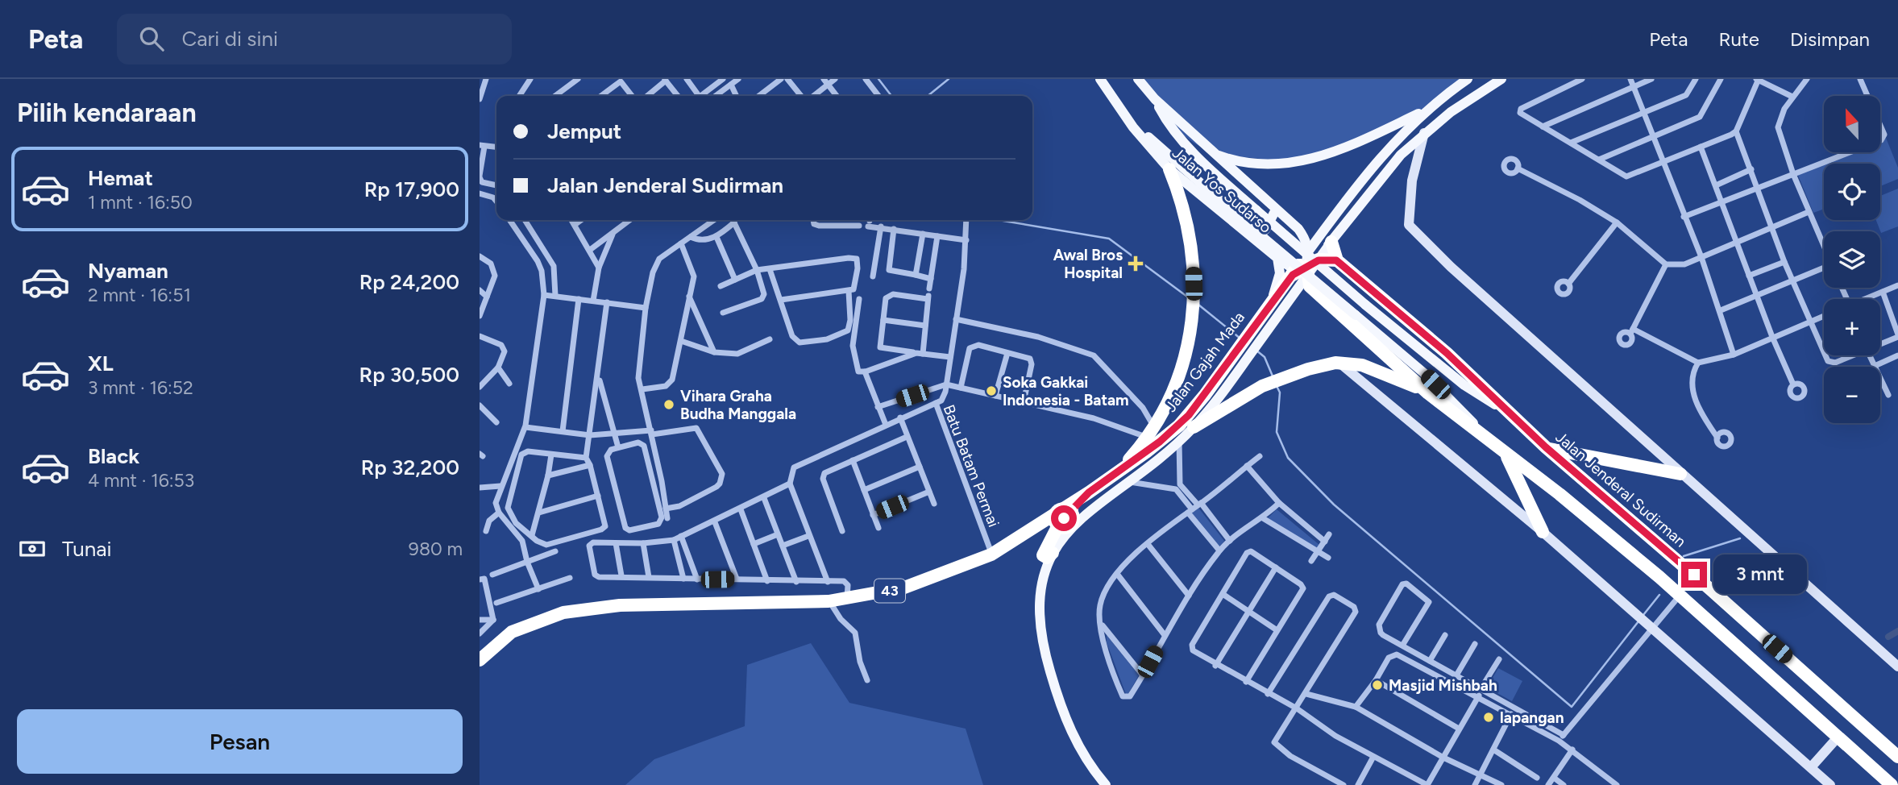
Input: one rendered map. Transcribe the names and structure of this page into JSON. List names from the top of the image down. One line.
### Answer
{"streets":{"highway":["Jalan Gajah Mada","Jalan Jenderal Sudirman","43"],"main road":["Jalan Yos Sudarso"],"street":["Batu Batam Permai"]},"crossings":[["Jalan Yos Sudarso","Jalan Gajah Mada"],["Jalan Gajah Mada","Batu Batam Permai"]],"places":{"health":["Awal Bros Hospital"],"other":["Soka Gakkai Indonesia - Batam","Vihara Graha Budha Manggala","Masjid Mishbah","lapangan"]},"north":"top","page":{"header":"Peta","search":"Cari di sini","nav":["Peta","Rute","Disimpan"],"heading":"Pilih kendaraan","map_buttons":["+","−"],"banner":["Jemput","Jalan Jenderal Sudirman"],"list":[{"name":"Hemat","note":"1 mnt · 16:50","value":"Rp 17,900"},{"name":"Nyaman","note":"2 mnt · 16:51","value":"Rp 24,200"},{"name":"XL","note":"3 mnt · 16:52","value":"Rp 30,500"},{"name":"Black","note":"4 mnt · 16:53","value":"Rp 32,200"}],"pay":["Tunai","980 m"],"bubble":"3 mnt","buttons":"Pesan"}}
